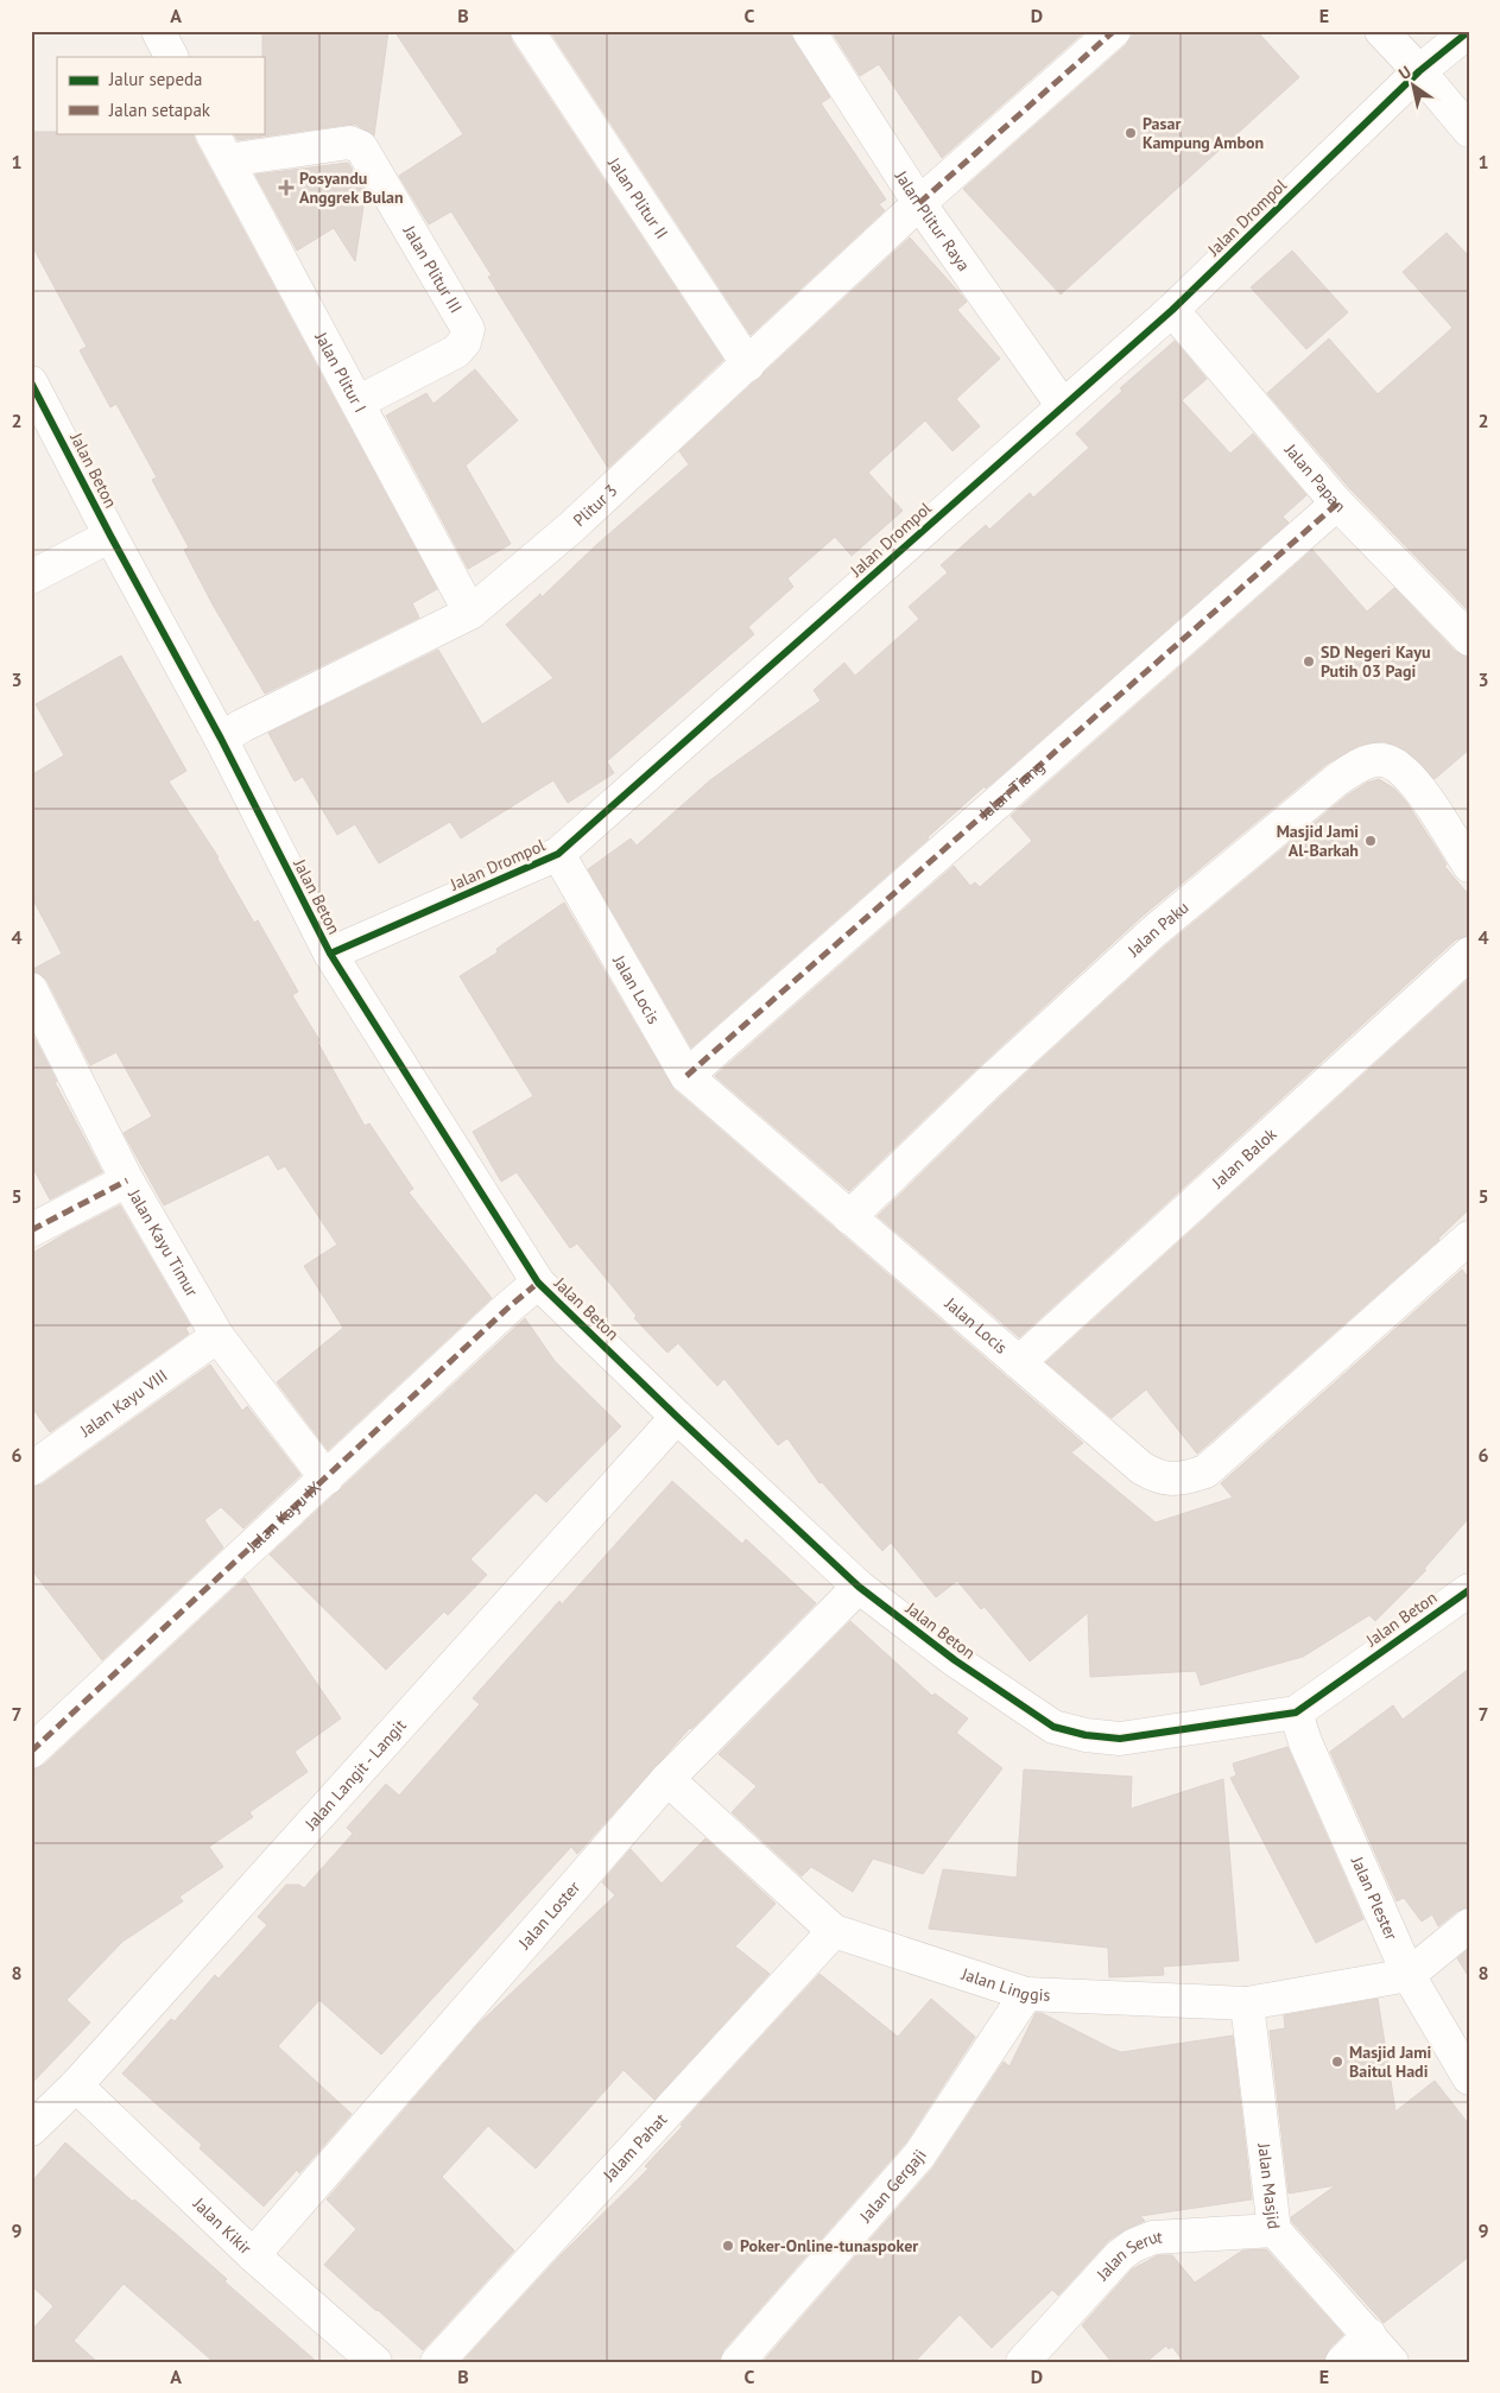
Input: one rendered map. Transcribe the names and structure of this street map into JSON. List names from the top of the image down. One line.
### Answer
{"streets":{"street":["Jalan Plitur II","Jalan Drompol","Jalan Plitur Raya","Jalan Plitur III","Jalan Plitur I","Jalan Beton","Jalan Papan","Plitur 3","Jalan Tiang","Jalan Paku","Jalan Locis","Jalan Balok","Jalan Kayu Timur","Jalan Kayu VIII","Jalan Kayu IX","Jalan Langit - Langit","Jalan Plester","Jalan Loster","Jalan Linggis","Jalam Pahat","Jalan Gergaji","Jalan Masjid","Jalan Kikir","Jalan Serut"]},"crossings":[["Jalan Plitur II","Plitur 3"],["Jalan Drompol","Jalan Plitur Raya"],["Jalan Drompol","Jalan Beton"],["Jalan Drompol","Jalan Papan"],["Jalan Drompol","Jalan Locis"],["Jalan Plitur Raya","Plitur 3"],["Jalan Plitur III","Jalan Plitur I"],["Jalan Plitur I","Plitur 3"],["Jalan Beton","Plitur 3"],["Jalan Beton","Jalan Kayu IX"],["Jalan Beton","Jalan Langit - Langit"],["Jalan Beton","Jalan Plester"],["Jalan Beton","Jalan Loster"],["Jalan Papan","Jalan Tiang"],["Jalan Tiang","Jalan Locis"],["Jalan Paku","Jalan Locis"],["Jalan Locis","Jalan Balok"],["Jalan Kayu Timur","Jalan Kayu VIII"],["Jalan Kayu Timur","Jalan Kayu IX"],["Jalan Langit - Langit","Jalan Kikir"],["Jalan Plester","Jalan Linggis"],["Jalan Loster","Jalan Linggis"],["Jalan Loster","Jalan Kikir"],["Jalan Linggis","Jalam Pahat"],["Jalan Linggis","Jalan Gergaji"],["Jalan Linggis","Jalan Masjid"],["Jalan Masjid","Jalan Serut"]],"places":{"other":["Pasar Kampung Ambon","SD Negeri Kayu Putih 03 Pagi","Masjid Jami Al-Barkah","Masjid Jami Baitul Hadi","Poker-Online-tunaspoker"],"health":["Posyandu Anggrek Bulan"]},"legend":["Jalur sepeda","Jalan setapak"],"north":"top left","grid":{"columns":["A","B","C","D","E"],"rows":["1","2","3","4","5","6","7","8","9"]}}
